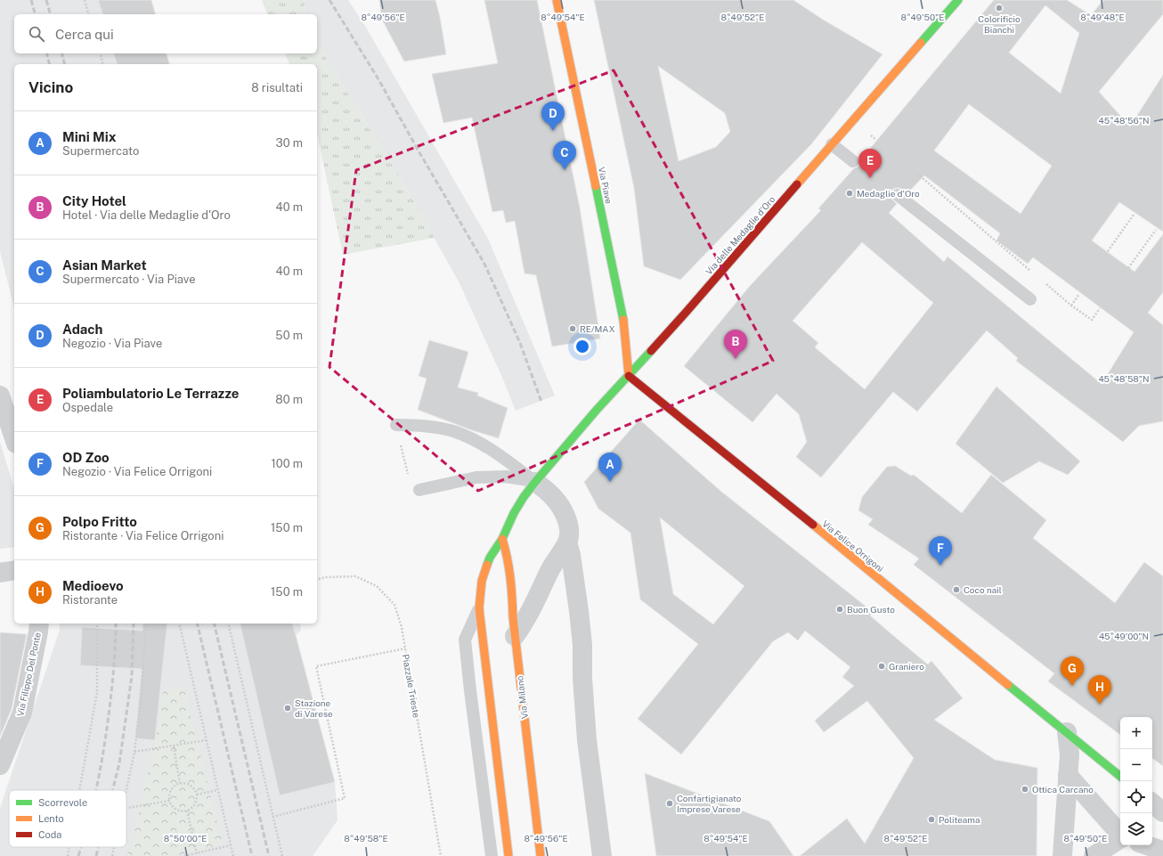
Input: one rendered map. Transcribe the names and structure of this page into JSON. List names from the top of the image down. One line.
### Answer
{"streets":{"main road":["Via Piave","Via delle Medaglie d'Oro","Via Felice Orrigoni","Via Milano"],"street":["Via Filippo Del Ponte"],"path":["Piazzale Trieste"]},"crossings":[["Via Piave","Via delle Medaglie d'Oro"],["Via Piave","Via Felice Orrigoni"],["Via delle Medaglie d'Oro","Via Felice Orrigoni"]],"places":["Colorificio Bianchi","Medaglie d'Oro","RE/MAX","Coco nail","Buon Gusto","Graniero","Stazione di Varese","Ottica Carcano","Confartigianato Imprese Varese","Politeama"],"legend":["Scorrevole","Lento","Coda"],"page":{"search":"Cerca qui","heading":["Vicino","8 risultati"],"pins":["D","C","E","B","A","F","G","H"],"list":[{"mark":"A","name":"Mini Mix","note":"Supermercato","value":"30 m"},{"mark":"B","name":"City Hotel","note":"Hotel · Via delle Medaglie d'Oro","value":"40 m"},{"mark":"C","name":"Asian Market","note":"Supermercato · Via Piave","value":"40 m"},{"mark":"D","name":"Adach","note":"Negozio · Via Piave","value":"50 m"},{"mark":"E","name":"Poliambulatorio Le Terrazze","note":"Ospedale","value":"80 m"},{"mark":"F","name":"OD Zoo","note":"Negozio · Via Felice Orrigoni","value":"100 m"},{"mark":"G","name":"Polpo Fritto","note":"Ristorante · Via Felice Orrigoni","value":"150 m"},{"mark":"H","name":"Medioevo","note":"Ristorante","value":"150 m"}],"map_buttons":["+","−"]},"coordinates":["8°49'56\"E","8°49'54\"E","8°49'52\"E","8°49'50\"E","8°49'48\"E","45°48'56\"N","45°48'58\"N","45°49'00\"N","8°50'00\"E","8°49'58\"E"]}
